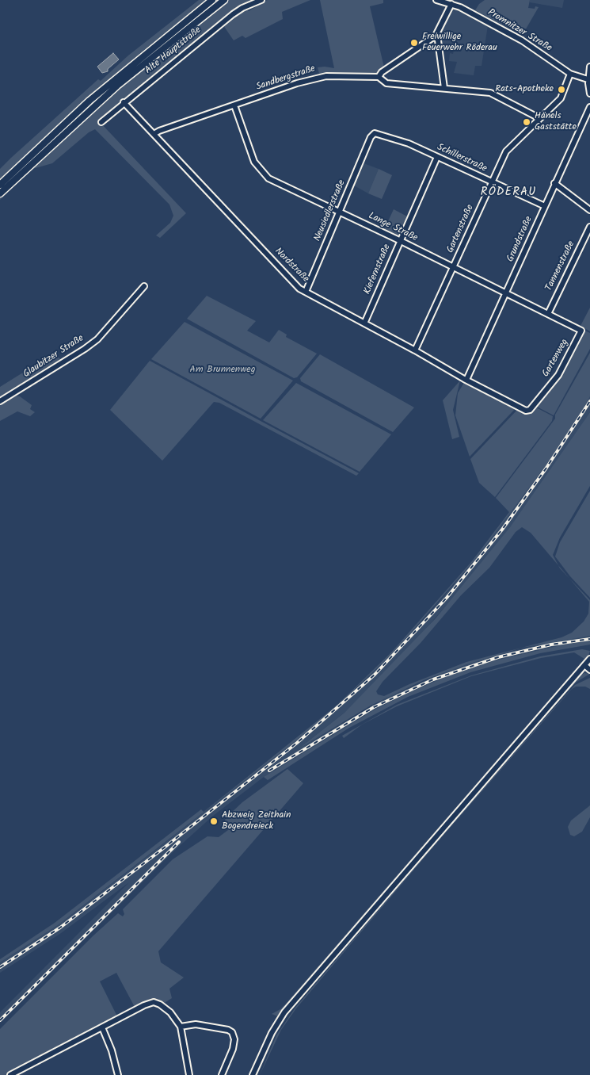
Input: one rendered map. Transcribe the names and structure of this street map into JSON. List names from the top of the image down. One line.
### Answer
{"streets":{"street":["Promnitzer Straße","Alte Hauptstraße","Sandbergstraße","Schillerstraße","Neusiedlerstraße","Lange Straße","Gartenstraße","Grundstraße","Nordstraße","Tannenstraße","Kiefernstraße","Glaubitzer Straße","Gartenweg"]},"crossings":[["Promnitzer Straße","Gartenstraße"],["Alte Hauptstraße","Nordstraße"],["Sandbergstraße","Lange Straße"],["Sandbergstraße","Gartenstraße"],["Sandbergstraße","Nordstraße"],["Schillerstraße","Neusiedlerstraße"],["Schillerstraße","Gartenstraße"],["Schillerstraße","Grundstraße"],["Schillerstraße","Kiefernstraße"],["Neusiedlerstraße","Lange Straße"],["Neusiedlerstraße","Nordstraße"],["Lange Straße","Gartenstraße"],["Lange Straße","Grundstraße"],["Lange Straße","Tannenstraße"],["Lange Straße","Kiefernstraße"],["Lange Straße","Gartenweg"],["Gartenstraße","Nordstraße"],["Grundstraße","Nordstraße"],["Nordstraße","Kiefernstraße"],["Nordstraße","Gartenweg"]],"districts":["RÖDERAU"],"parks":["Am Brunnenweg"],"places":["Freiwillige Feuerwehr Röderau","Rats-Apotheke","Hänels Gaststätte","Abzweig Zeithain Bogendreieck"]}
